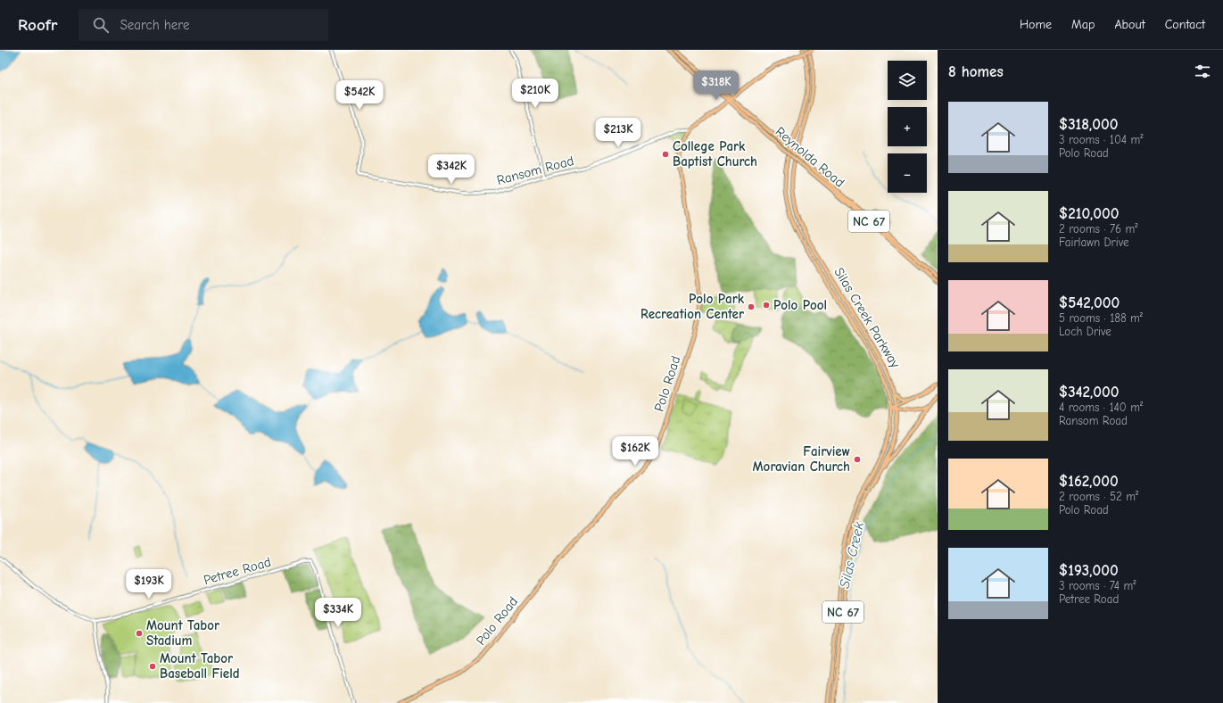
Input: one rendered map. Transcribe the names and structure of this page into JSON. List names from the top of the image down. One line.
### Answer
{"streets":{"main road":["Reynolda Road","NC 67","Silas Creek Parkway","Polo Road"],"street":["Ransom Road","Petree Road"]},"crossings":[["Reynolda Road","Polo Road"],["Ransom Road","Polo Road"],["NC 67","Silas Creek Parkway"]],"water":["Silas Creek"],"places":["College Park Baptist Church","Polo Pool","Polo Park Recreation Center","Fairview Moravian Church","Mount Tabor Stadium","Mount Tabor Baseball Field"],"page":{"header":"Roofr","search":"Search here","nav":["Home","Map","About","Contact"],"heading":"8 homes","map_buttons":["+","−"],"price":["$318K","$210K","$542K","$213K","$342K","$162K","$193K","$334K"],"list":[{"name":"$318,000","note":"3 rooms · 104 m² · Polo Road"},{"name":"$210,000","note":"2 rooms · 76 m² · Fairlawn Drive"},{"name":"$542,000","note":"5 rooms · 188 m² · Loch Drive"},{"name":"$342,000","note":"4 rooms · 140 m² · Ransom Road"},{"name":"$162,000","note":"2 rooms · 52 m² · Polo Road"},{"name":"$193,000","note":"3 rooms · 74 m² · Petree Road"}]}}
